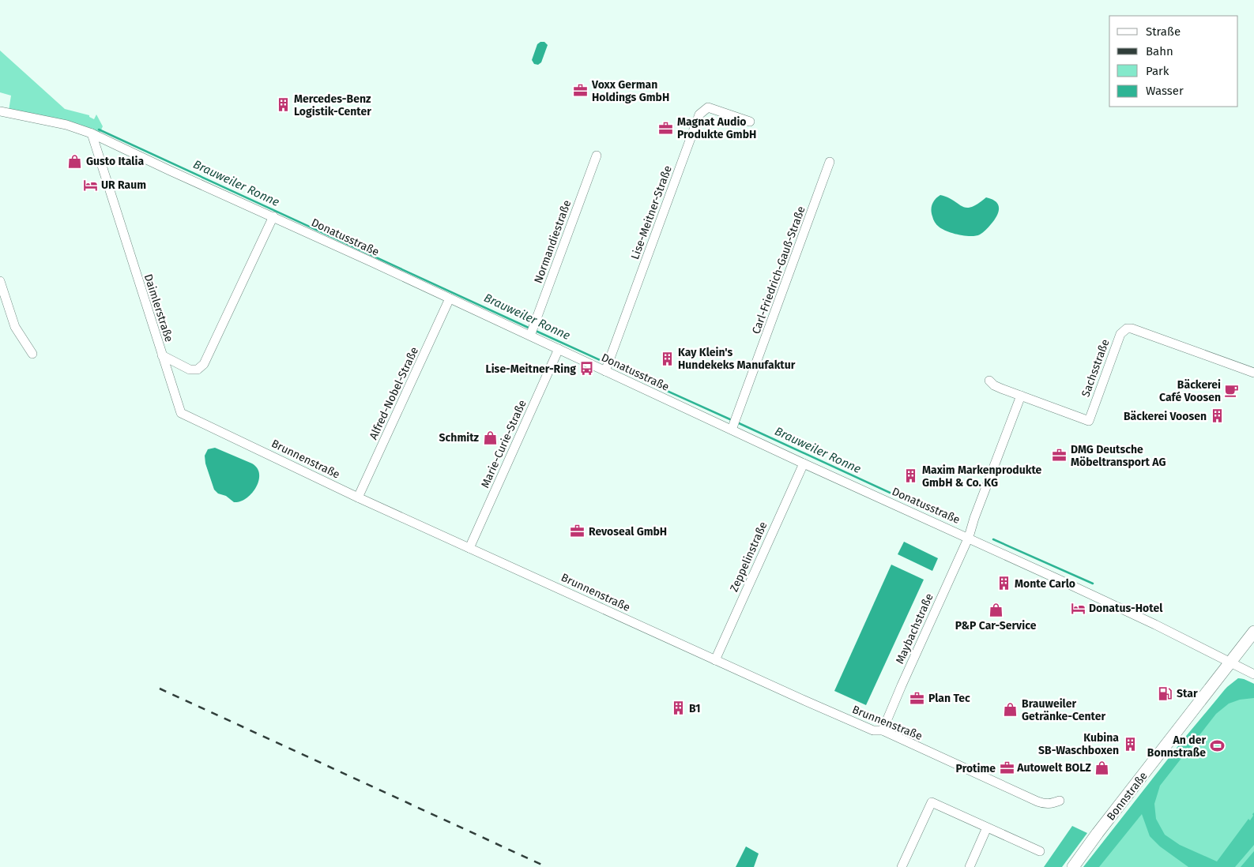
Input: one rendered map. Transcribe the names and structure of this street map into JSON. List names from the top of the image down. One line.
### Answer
{"streets":{"main road":["Bonnstraße"],"street":["Lise-Meitner-Straße","Donatusstraße","Normandiestraße","Carl-Friedrich-Gauß-Straße","Daimlerstraße","Sachsstraße","Alfred-Nobel-Straße","Marie-Curie-Straße","Brunnenstraße","Zeppelinstraße","Maybachstraße"]},"crossings":[["Lise-Meitner-Straße","Donatusstraße"],["Donatusstraße","Normandiestraße"],["Donatusstraße","Carl-Friedrich-Gauß-Straße"],["Donatusstraße","Daimlerstraße"],["Donatusstraße","Alfred-Nobel-Straße"],["Donatusstraße","Marie-Curie-Straße"],["Donatusstraße","Zeppelinstraße"],["Donatusstraße","Maybachstraße"],["Donatusstraße","Bonnstraße"],["Daimlerstraße","Brunnenstraße"],["Sachsstraße","Maybachstraße"],["Alfred-Nobel-Straße","Brunnenstraße"],["Marie-Curie-Straße","Brunnenstraße"],["Brunnenstraße","Zeppelinstraße"],["Brunnenstraße","Maybachstraße"]],"water":["Brauweiler Ronne"],"places":{"office":["Voxx German Holdings GmbH","Magnat Audio Produkte GmbH","DMG Deutsche Möbeltransport AG","Revoseal GmbH","Plan Tec","Protime"],"building":["Mercedes-Benz Logistik-Center","Kay Klein's Hundekeks Manufaktur","Bäckerei Voosen","Maxim Markenprodukte GmbH & Co. KG","Monte Carlo","B1","Kubina SB-Waschboxen"],"shop":["Gusto Italia","Schmitz","P&P Car-Service","Brauweiler Getränke-Center","Autowelt BOLZ"],"hotel":["UR Raum","Donatus-Hotel"],"bus stop":["Lise-Meitner-Ring"],"cafe":["Bäckerei Café Voosen"],"fuel station":["Star"],"sports":["An der Bonnstraße"]},"legend":["Straße","Bahn","Park","Wasser"]}
